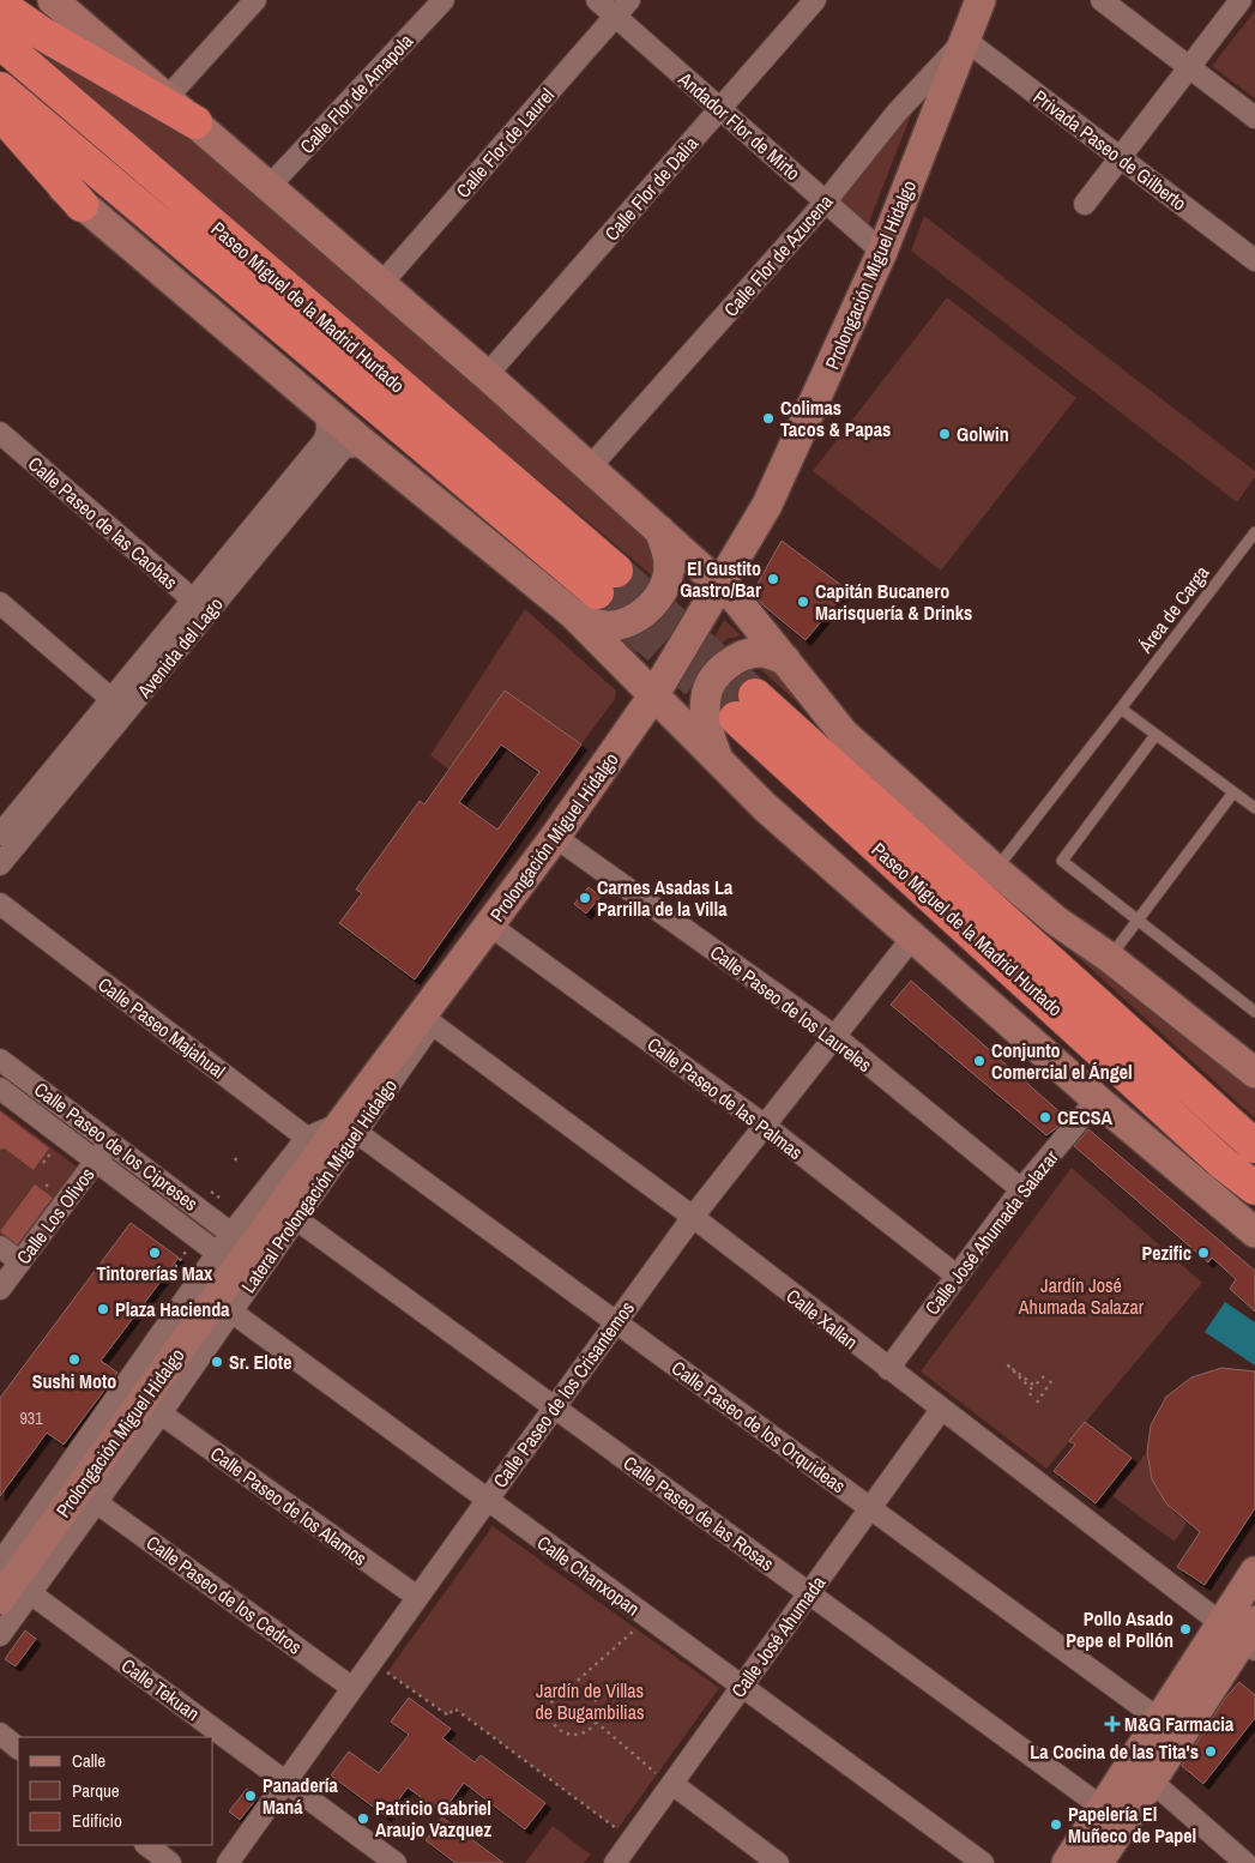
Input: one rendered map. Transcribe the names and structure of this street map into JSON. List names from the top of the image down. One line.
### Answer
{"streets":{"highway":["Paseo Miguel de la Madrid Hurtado"],"street":["Calle Flor de Amapola","Andador Flor de Mirto","Calle Flor de Laurel","Privada Paseo de Gilberto","Calle Flor de Dalia","Calle Flor de Azucena","Prolongación Miguel Hidalgo","Calle Paseo de las Caobas","Avenida del Lago","Calle Paseo de los Laureles","Calle Paseo Majahual","Calle Paseo de las Palmas","Calle Paseo de los Cipreses","Lateral Prolongación Miguel Hidalgo","Calle Los Olivos","Calle José Ahumada Salazar","Calle Xallan","Calle Paseo de los Crisantemos","Calle Paseo de los Orquideas","Calle Paseo de los Alamos","Calle Paseo de las Rosas","Calle Chanxopan","Calle Paseo de los Cedros","Calle José Ahumada","Calle Tekuan"],"lane":["Área de Carga"]},"crossings":[["Andador Flor de Mirto","Calle Flor de Laurel"],["Andador Flor de Mirto","Calle Flor de Dalia"],["Andador Flor de Mirto","Calle Flor de Azucena"],["Andador Flor de Mirto","Prolongación Miguel Hidalgo"],["Privada Paseo de Gilberto","Calle Flor de Azucena"],["Privada Paseo de Gilberto","Prolongación Miguel Hidalgo"],["Calle Flor de Azucena","Prolongación Miguel Hidalgo"],["Prolongación Miguel Hidalgo","Calle Paseo de los Laureles"],["Prolongación Miguel Hidalgo","Calle Paseo Majahual"],["Prolongación Miguel Hidalgo","Calle Paseo de las Palmas"],["Prolongación Miguel Hidalgo","Lateral Prolongación Miguel Hidalgo"],["Prolongación Miguel Hidalgo","Calle Xallan"],["Prolongación Miguel Hidalgo","Calle Paseo de los Orquideas"],["Prolongación Miguel Hidalgo","Calle Chanxopan"],["Prolongación Miguel Hidalgo","Calle Tekuan"],["Calle Paseo de las Caobas","Avenida del Lago"],["Calle Paseo de los Laureles","Calle José Ahumada Salazar"],["Calle Paseo de los Laureles","Calle Paseo de los Crisantemos"],["Calle Paseo Majahual","Lateral Prolongación Miguel Hidalgo"],["Calle Paseo de las Palmas","Calle José Ahumada Salazar"],["Calle Paseo de las Palmas","Calle Paseo de los Crisantemos"],["Calle Paseo de los Cipreses","Lateral Prolongación Miguel Hidalgo"],["Calle Paseo de los Cipreses","Calle Los Olivos"],["Lateral Prolongación Miguel Hidalgo","Calle Paseo de los Orquideas"],["Lateral Prolongación Miguel Hidalgo","Calle Paseo de los Alamos"],["Lateral Prolongación Miguel Hidalgo","Calle Paseo de las Rosas"],["Lateral Prolongación Miguel Hidalgo","Calle Chanxopan"],["Lateral Prolongación Miguel Hidalgo","Calle Paseo de los Cedros"],["Lateral Prolongación Miguel Hidalgo","Calle Tekuan"],["Calle José Ahumada Salazar","Calle Xallan"],["Calle Xallan","Calle Paseo de los Crisantemos"],["Calle Xallan","Calle José Ahumada"],["Calle Paseo de los Crisantemos","Calle Paseo de los Orquideas"],["Calle Paseo de los Crisantemos","Calle Paseo de los Alamos"],["Calle Paseo de los Crisantemos","Calle Paseo de las Rosas"],["Calle Paseo de los Crisantemos","Calle Chanxopan"],["Calle Paseo de los Crisantemos","Calle Paseo de los Cedros"],["Calle Paseo de los Crisantemos","Calle Tekuan"],["Calle Paseo de los Orquideas","Calle José Ahumada"],["Calle Paseo de las Rosas","Calle José Ahumada"],["Calle Chanxopan","Calle José Ahumada"]],"parks":["Jardín José Ahumada Salazar","Jardín de Villas de Bugambilias"],"places":{"other":["Colimas Tacos & Papas","Golwin","El Gustito Gastro/Bar","Capitán Bucanero Marisquería & Drinks","Carnes Asadas La Parrilla de la Villa","Conjunto Comercial el Ángel","CECSA","Tintorerías Max","Pezific","Plaza Hacienda","Sushi Moto","Sr. Elote","Pollo Asado Pepe el Pollón","La Cocina de las Tita's","Panadería Maná","Patricio Gabriel Araujo Vazquez","Papelería El Muñeco de Papel"],"health":["M&G Farmacia"]},"house_numbers":["931"],"legend":["Calle","Parque","Edificio"]}
